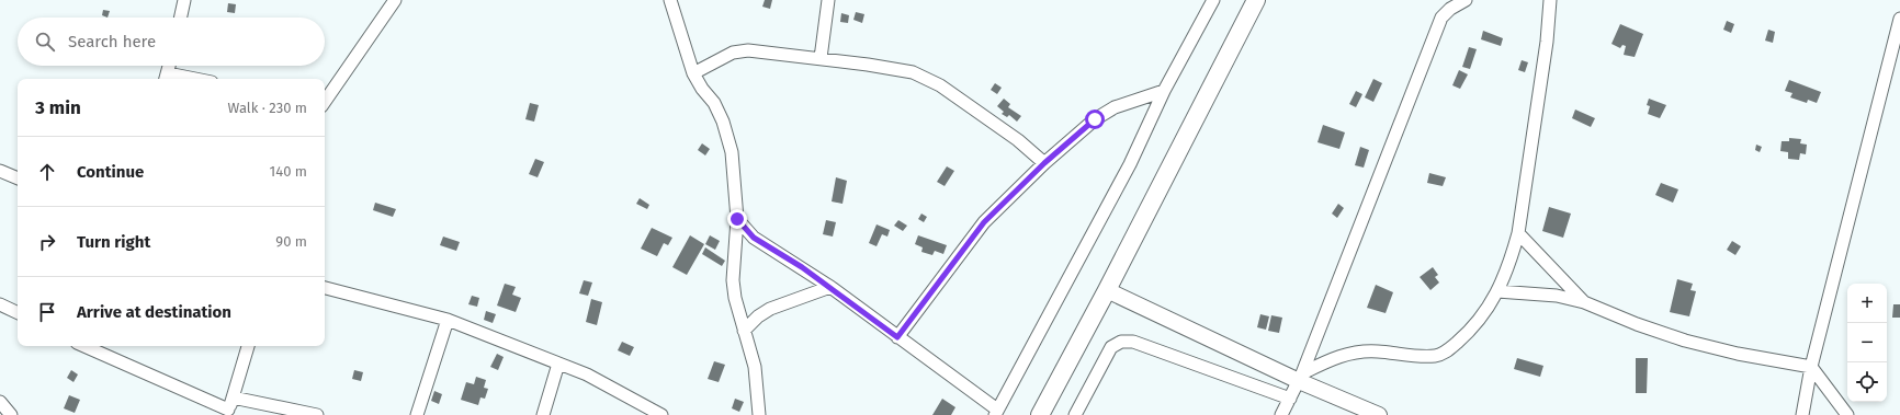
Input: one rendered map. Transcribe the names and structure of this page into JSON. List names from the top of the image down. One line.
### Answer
{"page":{"search":"Search here","heading":["3 min","Walk · 230 m"],"list":[["Continue","140 m"],["Turn right","90 m"],"Arrive at destination"],"map_buttons":["+","−"]}}
